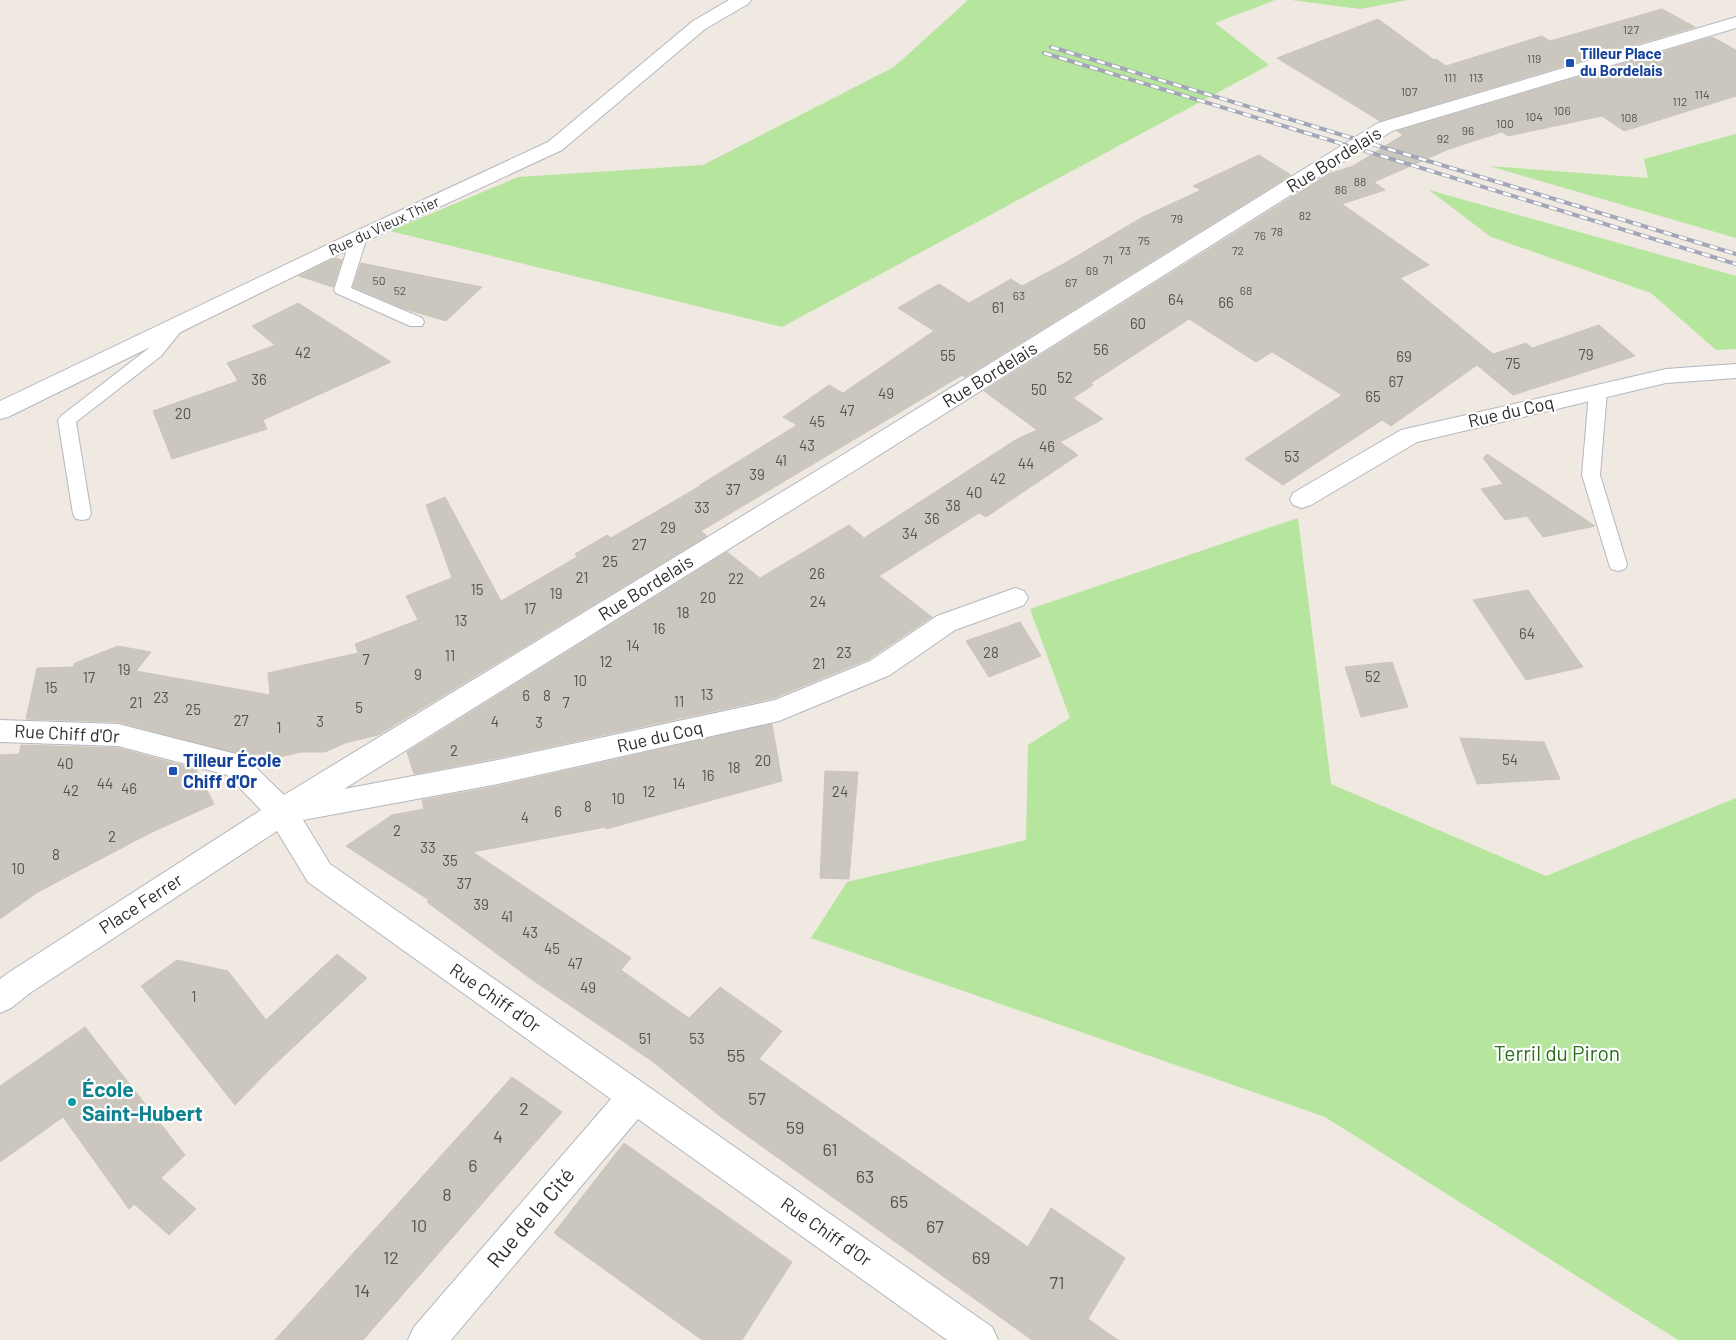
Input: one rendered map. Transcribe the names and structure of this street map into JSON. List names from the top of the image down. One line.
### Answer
{"streets":{"street":["Rue Bordelais","Rue du Vieux Thier","Rue du Coq","Rue Chiff d'Or","Place Ferrer","Rue de la Cité"]},"crossings":[["Rue Bordelais","Rue du Coq"],["Rue Bordelais","Rue Chiff d'Or"],["Rue Bordelais","Place Ferrer"],["Rue du Coq","Rue Chiff d'Or"],["Rue du Coq","Place Ferrer"],["Rue Chiff d'Or","Place Ferrer"],["Rue Chiff d'Or","Rue de la Cité"]],"parks":["Terril du Piron"],"places":{"transit":["Tilleur Place du Bordelais","Tilleur École Chiff d'Or"],"other":["École Saint-Hubert"]},"house_numbers":["127","119","111","113","107","114","112","106","104","108","100","96","92","88","86","82","79","78","76","75","73","72","71","69","50","67","52","68","63","64","66","61","60","56","42","79","55","69","75","52","36","67","50","49","65","47","20","45","43","46","53","41","44","39","42","37","40","38","33","36","29","34","27","25","26","21","22","15","19","20","24","17","18","13","16","64","14","23","28","11","7","12","21","19","9","52","17","10","15","13","6","8","23","11","21","7","5","25","27","3","4","3","1","2","54","20","40","18","16","44","14","46","42","12","24","10","8","6","4","2","2","33","8","35","10","37","39","41","43","45","47","49","1","51","53","55","57","2","59","4","61","6","63","8","65","10","67","12","69","71","14"]}
